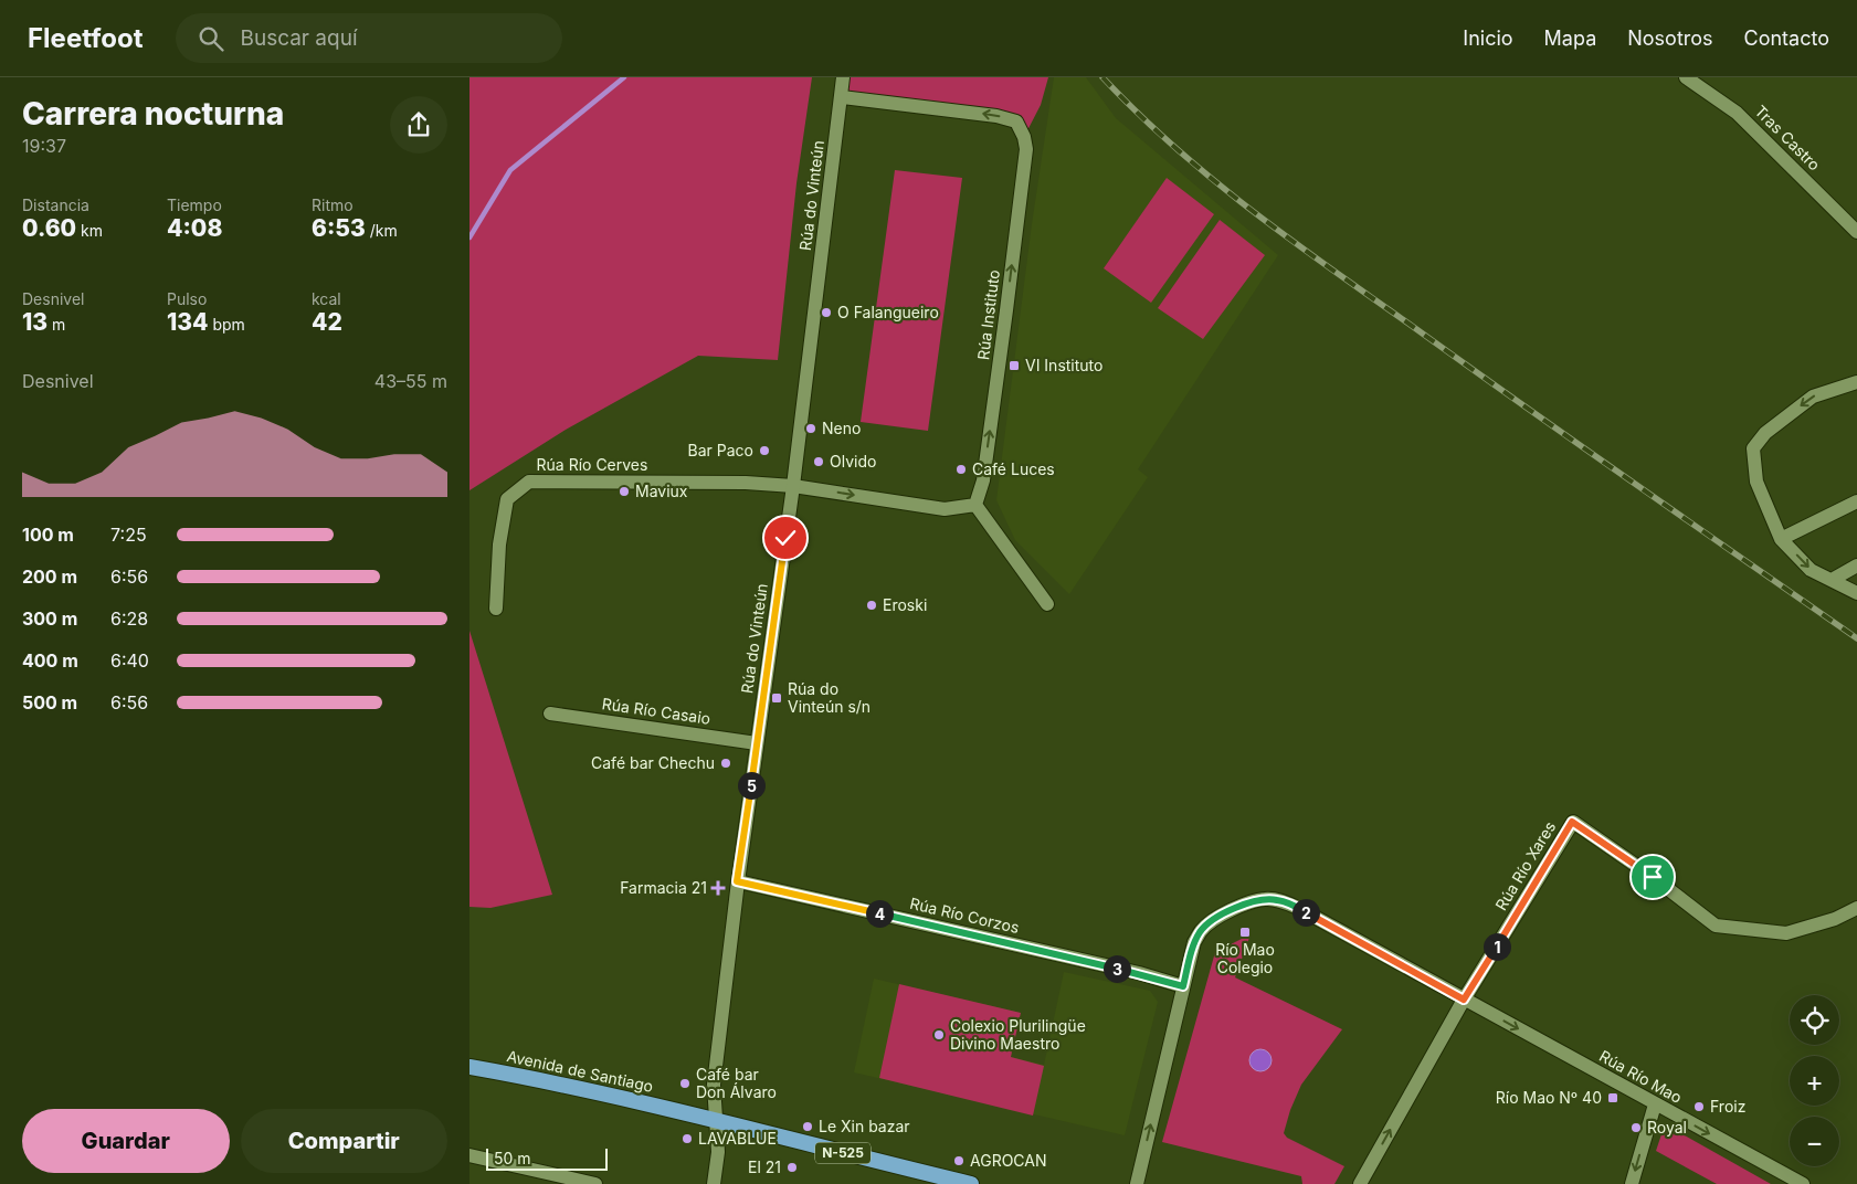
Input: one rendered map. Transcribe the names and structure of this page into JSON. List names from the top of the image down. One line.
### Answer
{"streets":{"highway":["Avenida de Santiago","N-525"],"street":["Tras Castro","Rúa do Vinteún","Rúa Instituto","Rúa Río Cerves","Rúa Río Casaio","Rúa Río Xares","Rúa Río Corzos","Rúa Río Mao"]},"crossings":[["Rúa do Vinteún","Rúa Instituto"],["Rúa do Vinteún","Rúa Río Cerves"],["Rúa do Vinteún","Rúa Río Casaio"],["Rúa do Vinteún","Rúa Río Corzos"],["Rúa do Vinteún","Avenida de Santiago"],["Rúa Río Xares","Rúa Río Mao"],["Rúa Río Corzos","Rúa Río Mao"]],"places":{"other":["O Falangueiro","Neno","Bar Paco","Olvido","Café Luces","Maviux","Eroski","Café bar Chechu","Colexio Plurilingüe Divino Maestro","Café bar Don Álvaro","Froiz","Le Xin bazar","Royal","LAVABLUE","AGROCAN","El 21"],"transit":["VI Instituto","Rúa do Vinteún s/n","Río Mao Colegio","Río Mao Nº 40"],"health":["Farmacia 21"]},"scale_bar":"50 m","page":{"header":"Fleetfoot","search":"Buscar aquí","nav":["Inicio","Mapa","Nosotros","Contacto"],"heading":["Carrera nocturna","19:37"],"stats":[["Distancia","0.60 km"],["Tiempo","4:08"],["Ritmo","6:53 /km"],["Desnivel","13 m"],["Pulso","134 bpm"],["kcal","42"]],"chart":["Desnivel","43–55 m"],"list":[{"name":"100 m","note":"7:25"},{"name":"200 m","note":"6:56"},{"name":"300 m","note":"6:28"},{"name":"400 m","note":"6:40"},{"name":"500 m","note":"6:56"}],"pins":["5","2","4","1","3"],"map_buttons":["+","−"],"buttons":["Guardar","Compartir"],"scale":"50 m"}}
